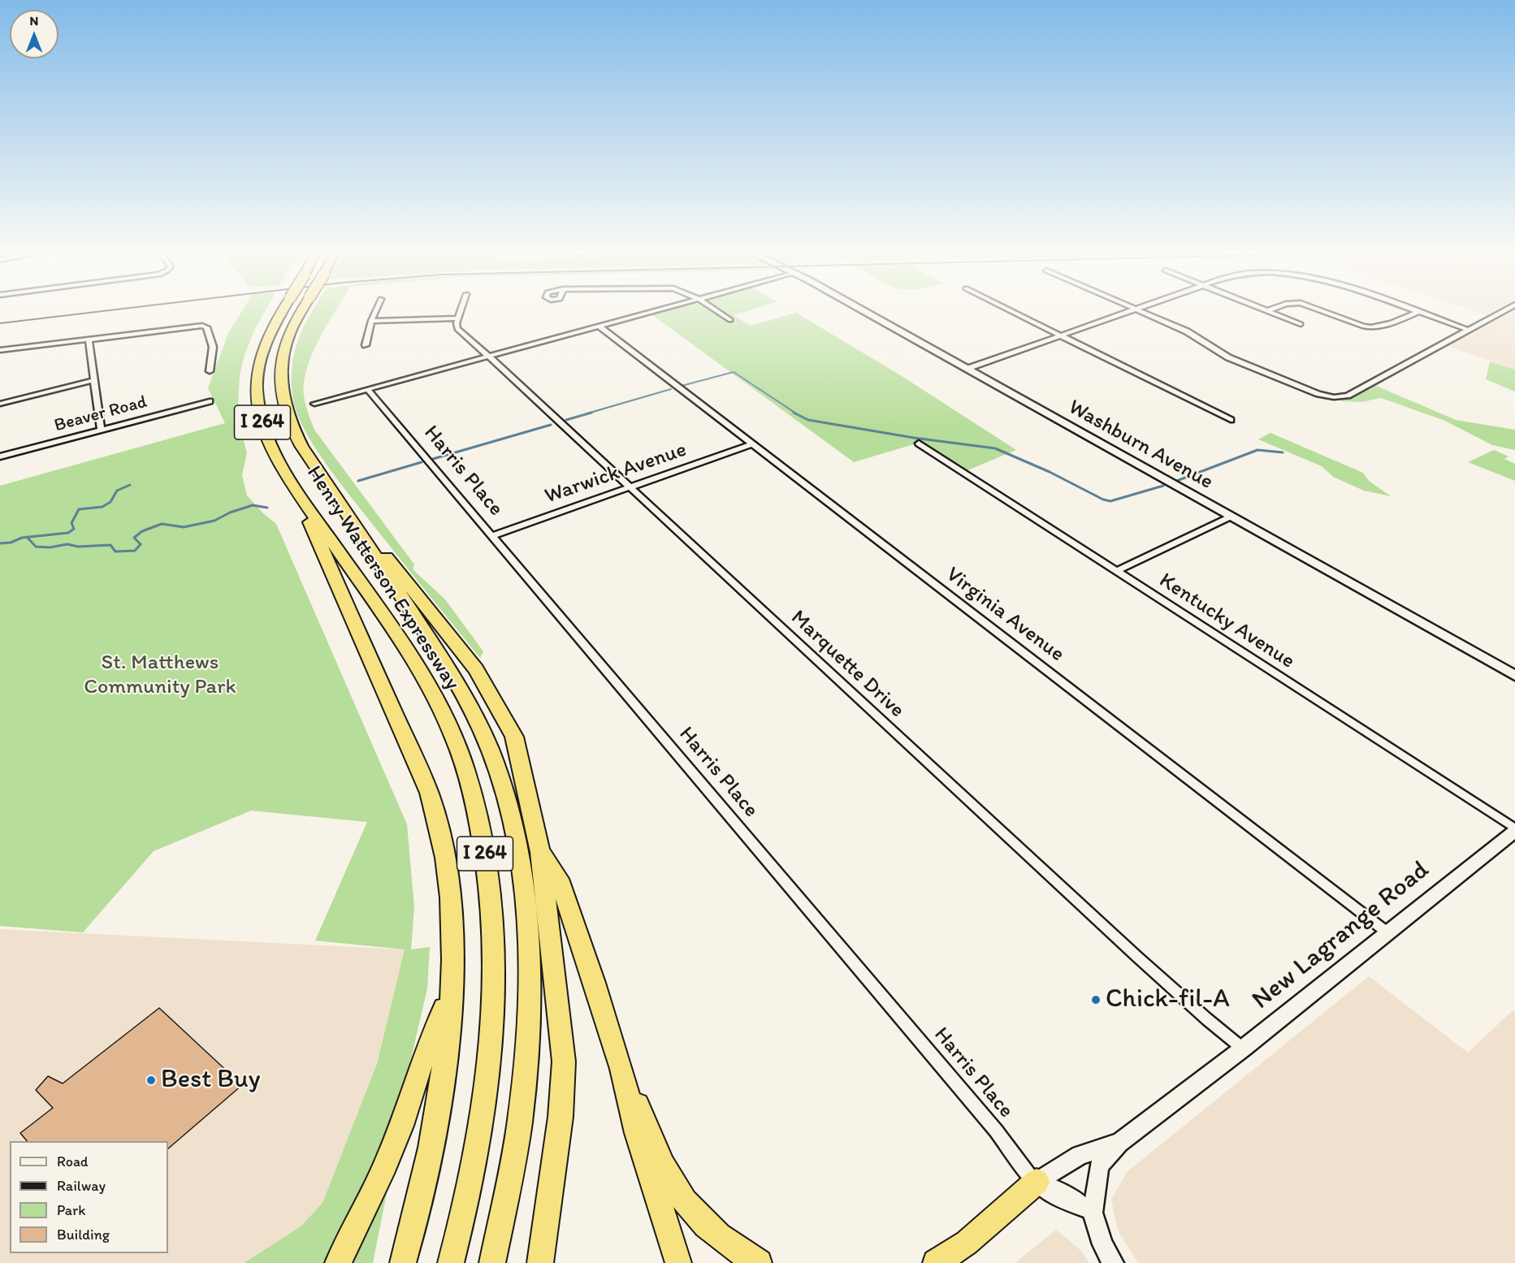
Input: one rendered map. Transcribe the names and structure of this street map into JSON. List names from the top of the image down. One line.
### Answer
{"streets":{"highway":["I 264","Henry Watterson Expressway"],"street":["Beaver Road","Washburn Avenue","Harris Place","Warwick Avenue","Virginia Avenue","Kentucky Avenue","Marquette Drive","New Lagrange Road"]},"crossings":[["Harris Place","Warwick Avenue"],["Harris Place","New Lagrange Road"],["Warwick Avenue","Virginia Avenue"],["Warwick Avenue","Marquette Drive"],["Virginia Avenue","New Lagrange Road"],["Kentucky Avenue","New Lagrange Road"],["Marquette Drive","New Lagrange Road"]],"parks":["St. Matthews Community Park"],"places":["Chick-fil-A","Best Buy"],"legend":["Road","Railway","Park","Building"],"north":"top"}
